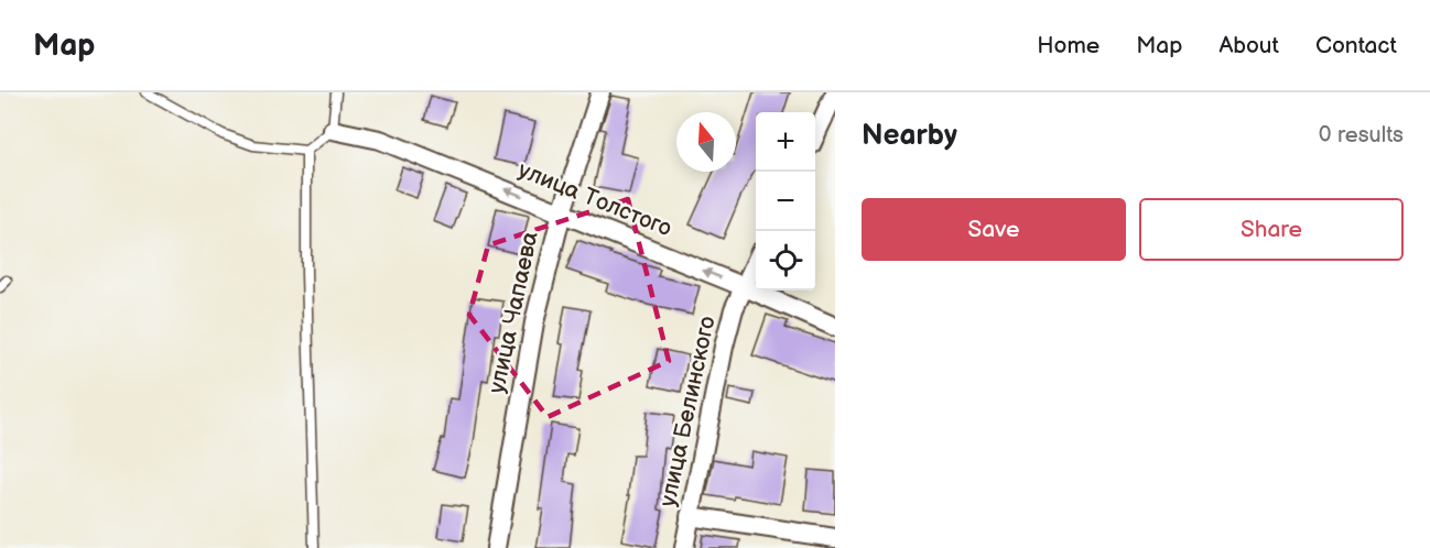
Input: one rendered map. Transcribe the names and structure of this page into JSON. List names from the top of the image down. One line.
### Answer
{"streets":{"street":["улица Толстого","улица Чапаева","улица Белинского"]},"crossings":[["улица Толстого","улица Чапаева"],["улица Толстого","улица Белинского"]],"one_way":["улица Толстого"],"north":"top","page":{"header":"Map","nav":["Home","Map","About","Contact"],"heading":["Nearby","0 results"],"map_buttons":["+","−"],"buttons":["Save","Share"]}}
